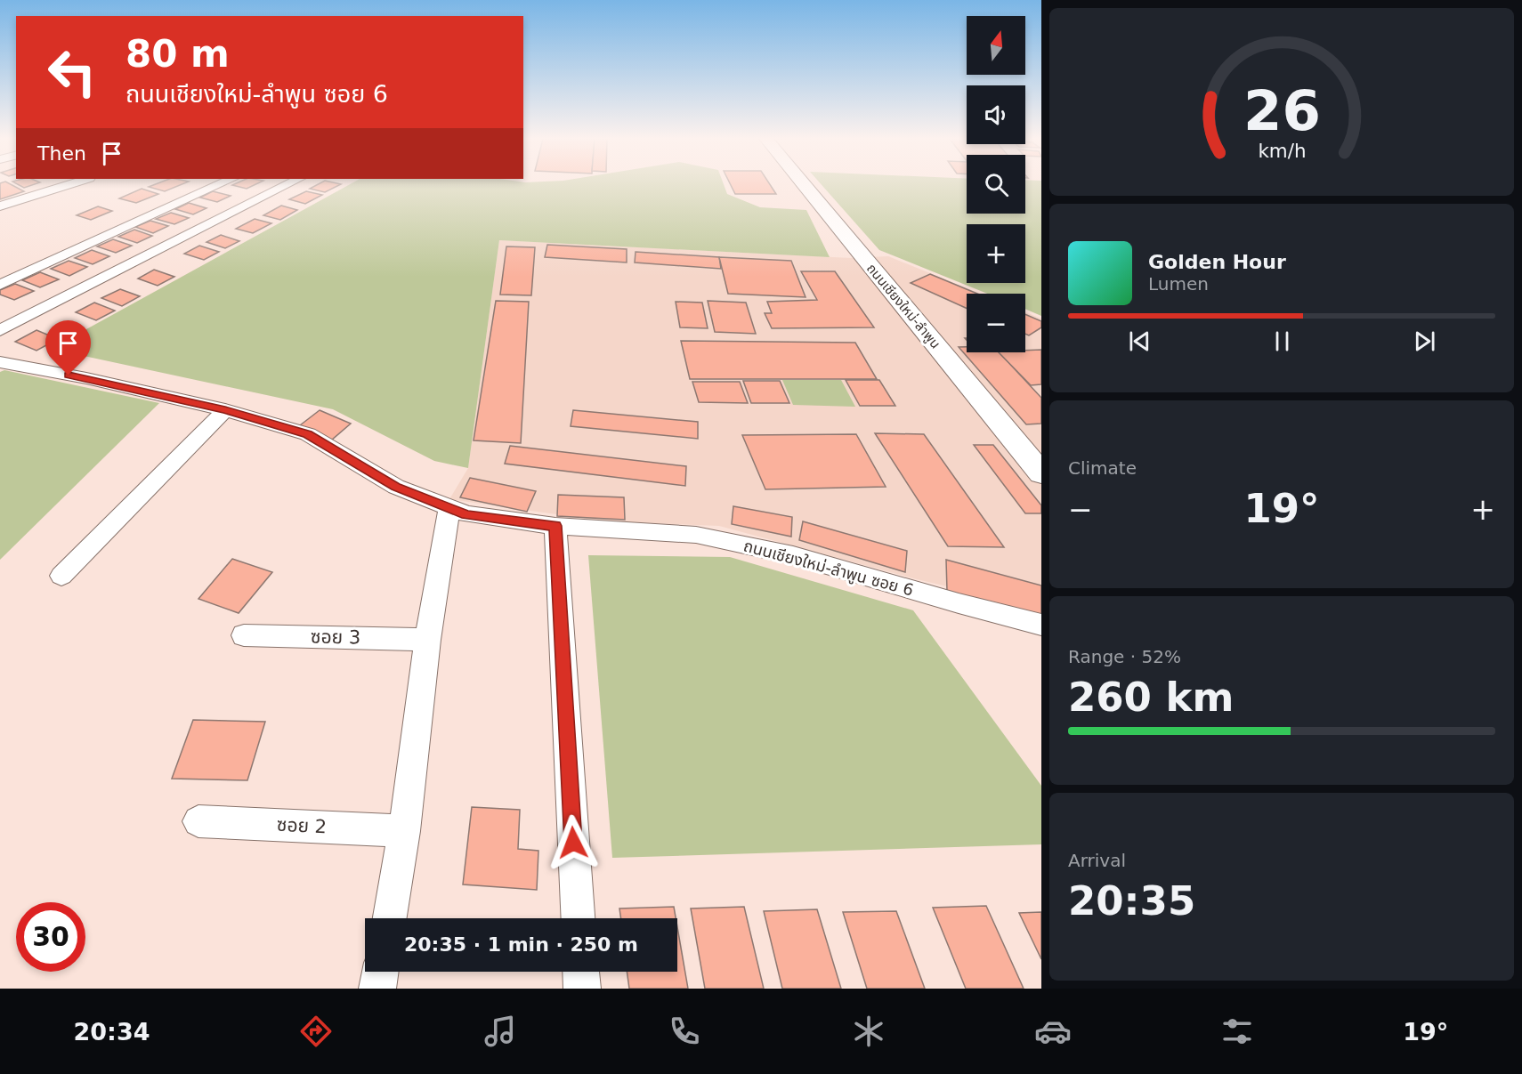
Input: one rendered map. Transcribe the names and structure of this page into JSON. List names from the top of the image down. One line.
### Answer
{"streets":{"main road":["ถนนเชียงใหม่-ลำพูน"],"street":["ถนนเชียงใหม่-ลำพูน ซอย 6","ซอย 3","ซอย 2"]},"north":"top","page":{"map_buttons":["+","−"],"turn":["80 m","ถนนเชียงใหม่-ลำพูน ซอย 6"],"then":"Then","song":["Golden Hour","Lumen"],"tile":["Climate",["Range · 52%","260 km"],["Arrival","20:35"]],"heat":["−","19°","+"],"limit":"30","trip":"20:35 · 1 min · 250 m","tabs":["20:34","19°"],"gauge":["26","km/h"]}}
